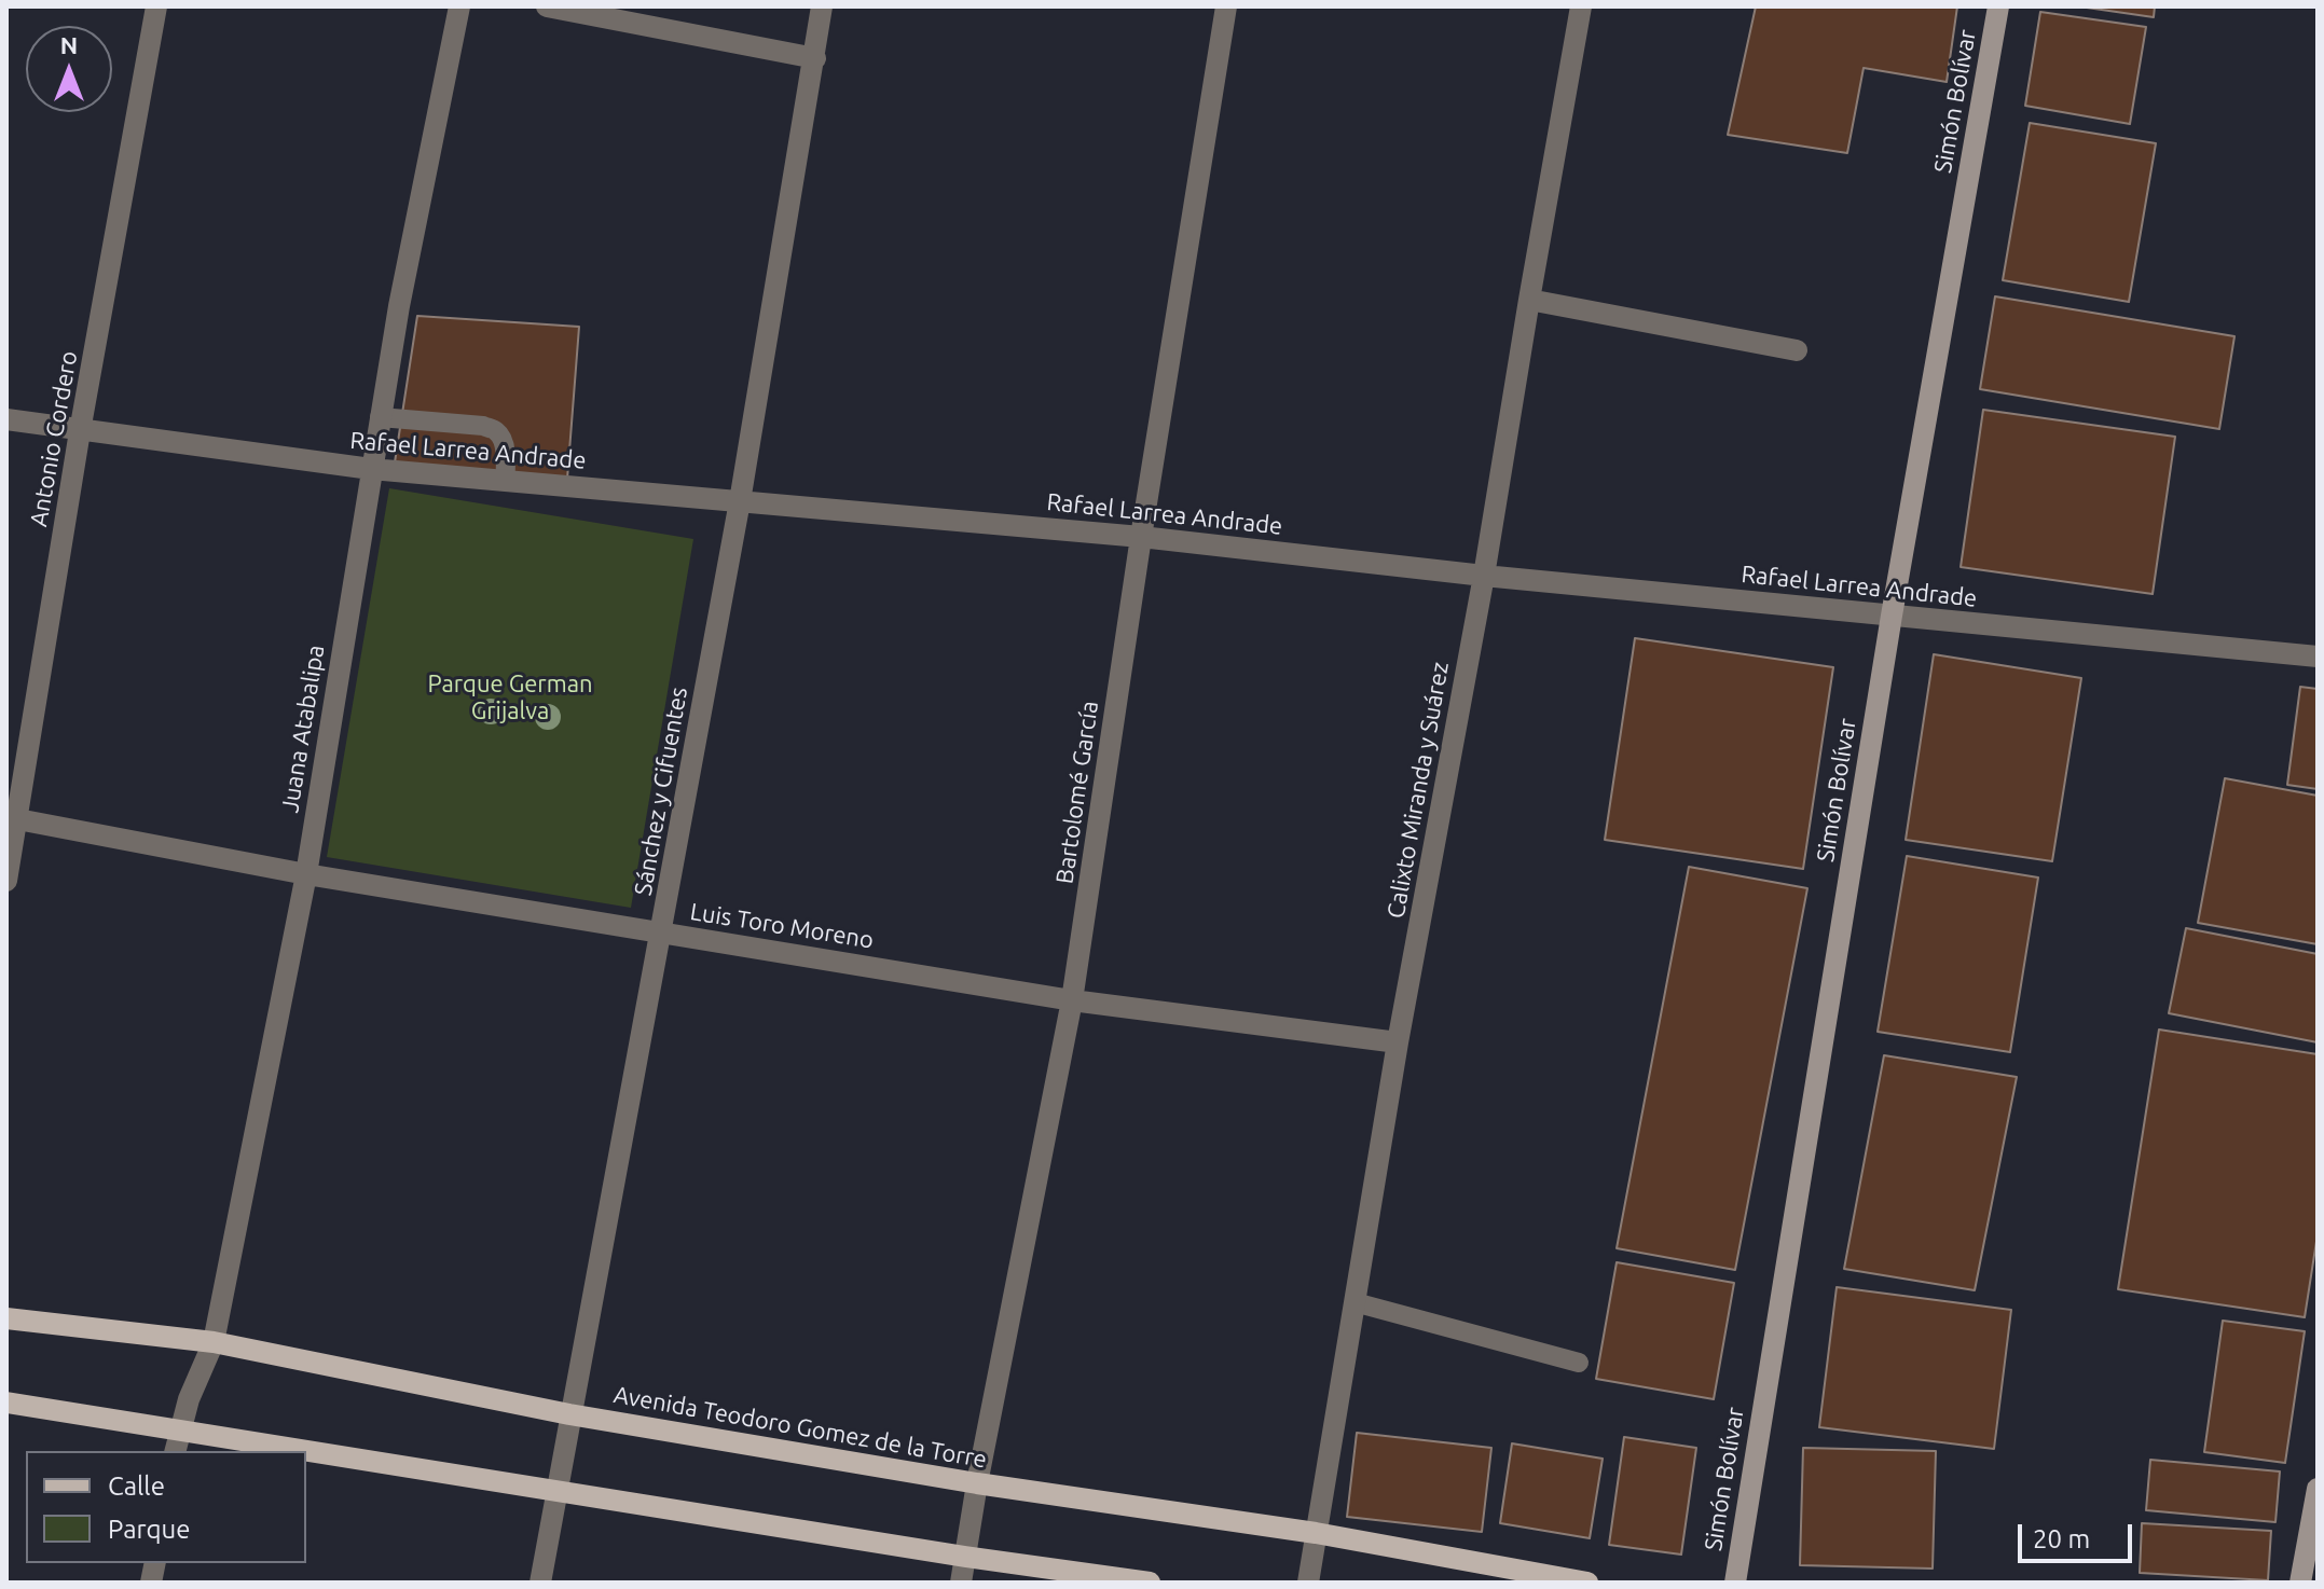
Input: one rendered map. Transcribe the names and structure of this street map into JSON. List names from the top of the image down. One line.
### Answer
{"streets":{"main road":["Avenida Teodoro Gomez de la Torre"],"street":["Simón Bolívar","Antonio Cordero","Rafael Larrea Andrade","Juana Atabalipa","Calixto Miranda y Suárez","Sánchez y Cifuentes","Bartolomé García","Luis Toro Moreno"]},"crossings":[["Simón Bolívar","Rafael Larrea Andrade"],["Antonio Cordero","Rafael Larrea Andrade"],["Antonio Cordero","Luis Toro Moreno"],["Rafael Larrea Andrade","Juana Atabalipa"],["Rafael Larrea Andrade","Calixto Miranda y Suárez"],["Rafael Larrea Andrade","Sánchez y Cifuentes"],["Rafael Larrea Andrade","Bartolomé García"],["Juana Atabalipa","Luis Toro Moreno"],["Juana Atabalipa","Avenida Teodoro Gomez de la Torre"],["Calixto Miranda y Suárez","Luis Toro Moreno"],["Calixto Miranda y Suárez","Avenida Teodoro Gomez de la Torre"],["Sánchez y Cifuentes","Luis Toro Moreno"],["Sánchez y Cifuentes","Avenida Teodoro Gomez de la Torre"],["Bartolomé García","Luis Toro Moreno"],["Bartolomé García","Avenida Teodoro Gomez de la Torre"]],"parks":["Parque German Grijalva"],"legend":["Calle","Parque"],"scale_bar":"20 m","north":"top"}
